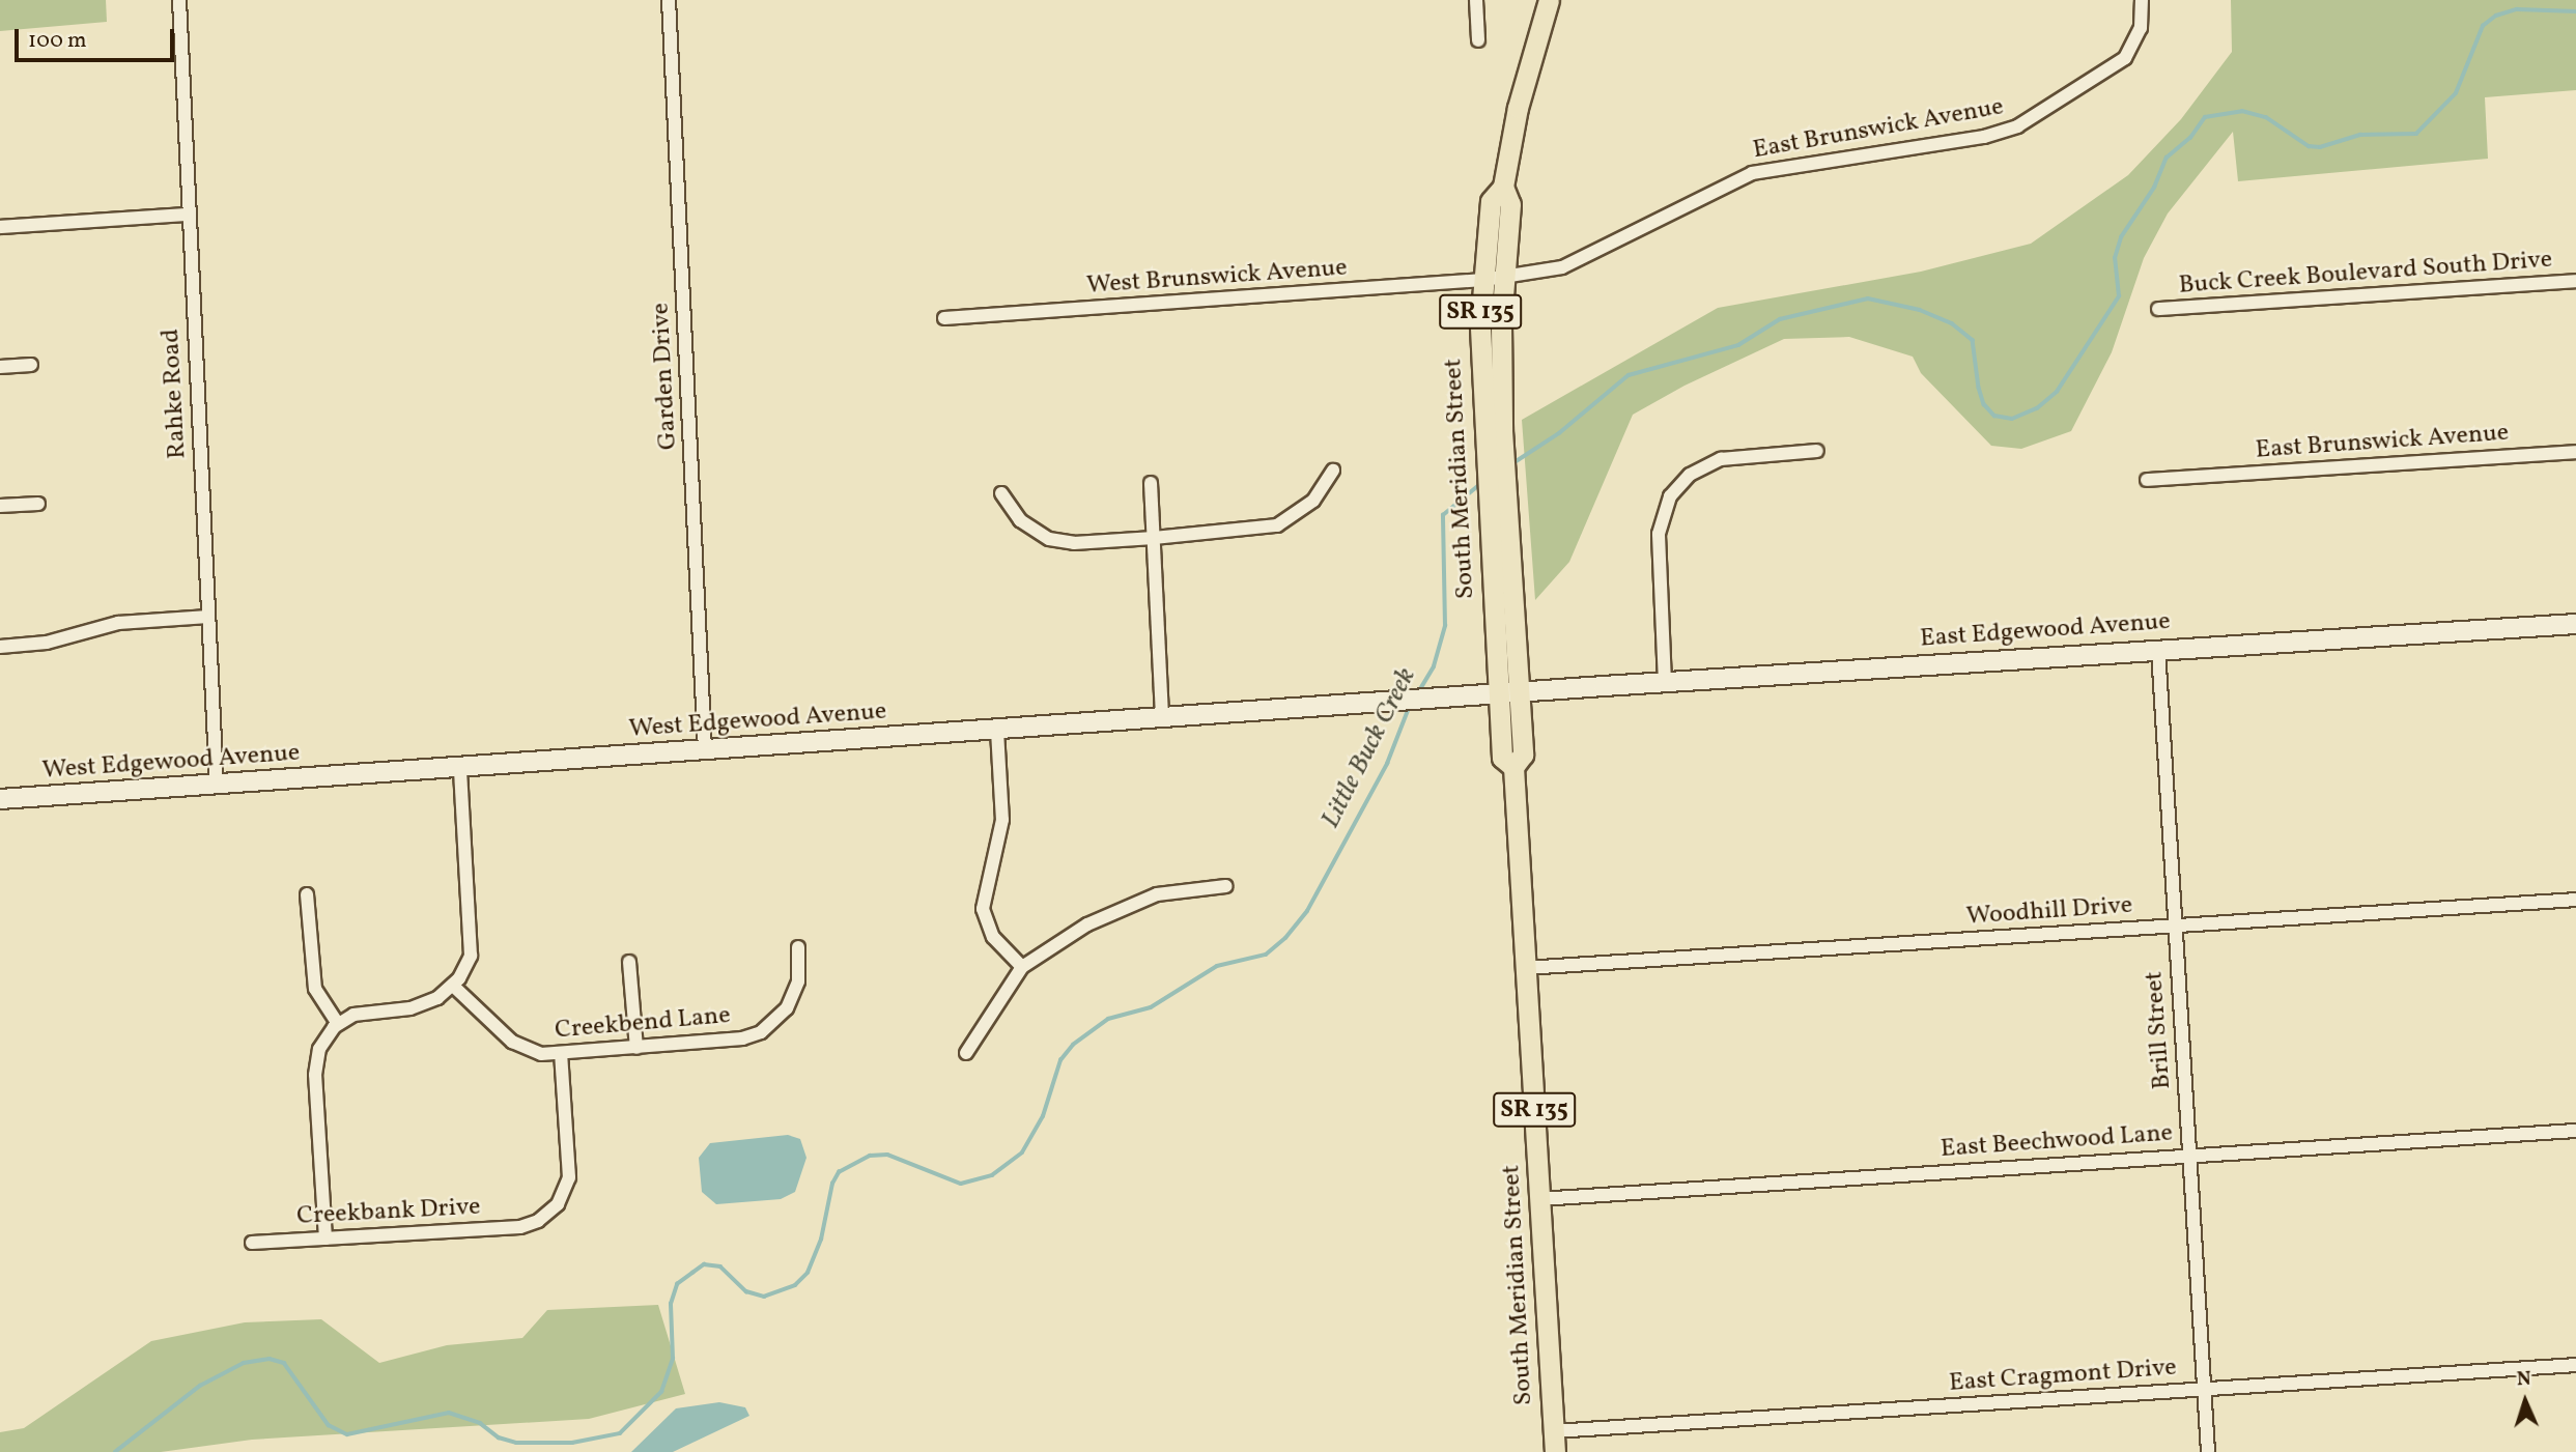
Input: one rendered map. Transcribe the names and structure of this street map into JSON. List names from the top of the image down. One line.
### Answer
{"streets":{"main road":["SR 135","South Meridian Street","East Edgewood Avenue","West Edgewood Avenue"],"street":["East Brunswick Avenue","Buck Creek Boulevard South Drive","West Brunswick Avenue","Garden Drive","Rahke Road","Woodhill Drive","Creekbend Lane","Brill Street","East Beechwood Lane","Creekbank Drive","East Cragmont Drive"]},"crossings":[["East Brunswick Avenue","West Brunswick Avenue"],["East Brunswick Avenue","South Meridian Street"],["West Brunswick Avenue","South Meridian Street"],["Garden Drive","West Edgewood Avenue"],["Rahke Road","West Edgewood Avenue"],["South Meridian Street","East Edgewood Avenue"],["South Meridian Street","West Edgewood Avenue"],["South Meridian Street","Woodhill Drive"],["South Meridian Street","East Beechwood Lane"],["South Meridian Street","East Cragmont Drive"],["East Edgewood Avenue","West Edgewood Avenue"],["East Edgewood Avenue","Brill Street"],["Woodhill Drive","Brill Street"],["Creekbend Lane","Creekbank Drive"],["Brill Street","East Beechwood Lane"],["Brill Street","East Cragmont Drive"]],"water":["Little Buck Creek"],"scale_bar":"100 m","north":"top"}
